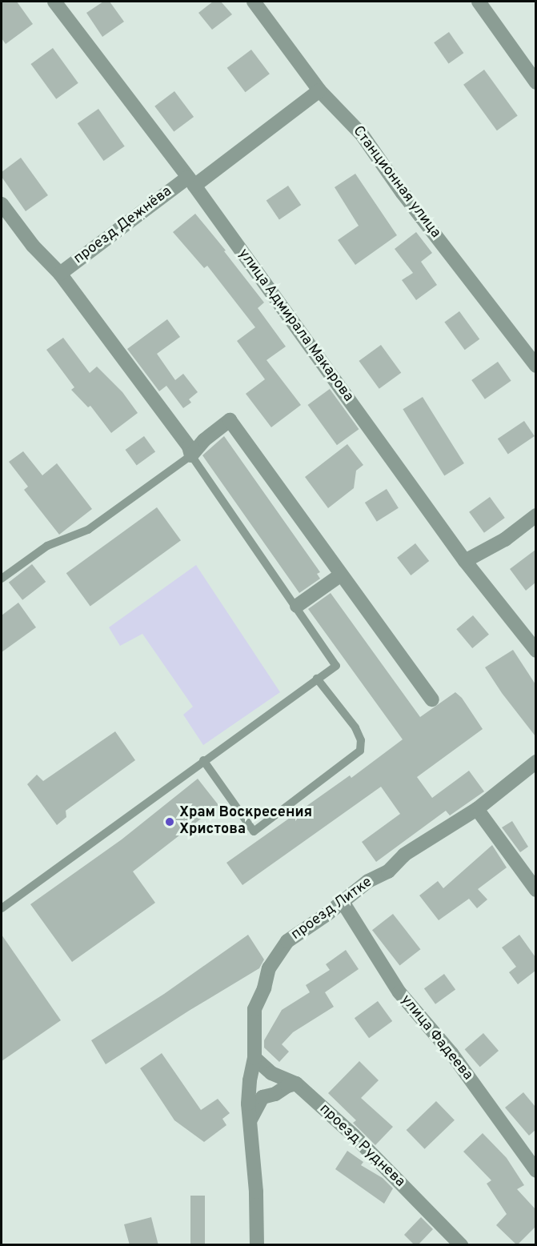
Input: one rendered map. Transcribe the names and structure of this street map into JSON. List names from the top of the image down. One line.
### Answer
{"streets":{"street":["Станционная улица","проезд Дежнёва","улица Адмирала Макарова","проезд Литке","улица Фадеева","проезд Руднева"]},"crossings":[["Станционная улица","проезд Дежнёва"],["проезд Дежнёва","улица Адмирала Макарова"],["проезд Литке","улица Фадеева"],["проезд Литке","проезд Руднева"]],"places":["Храм Воскресения Христова"]}
